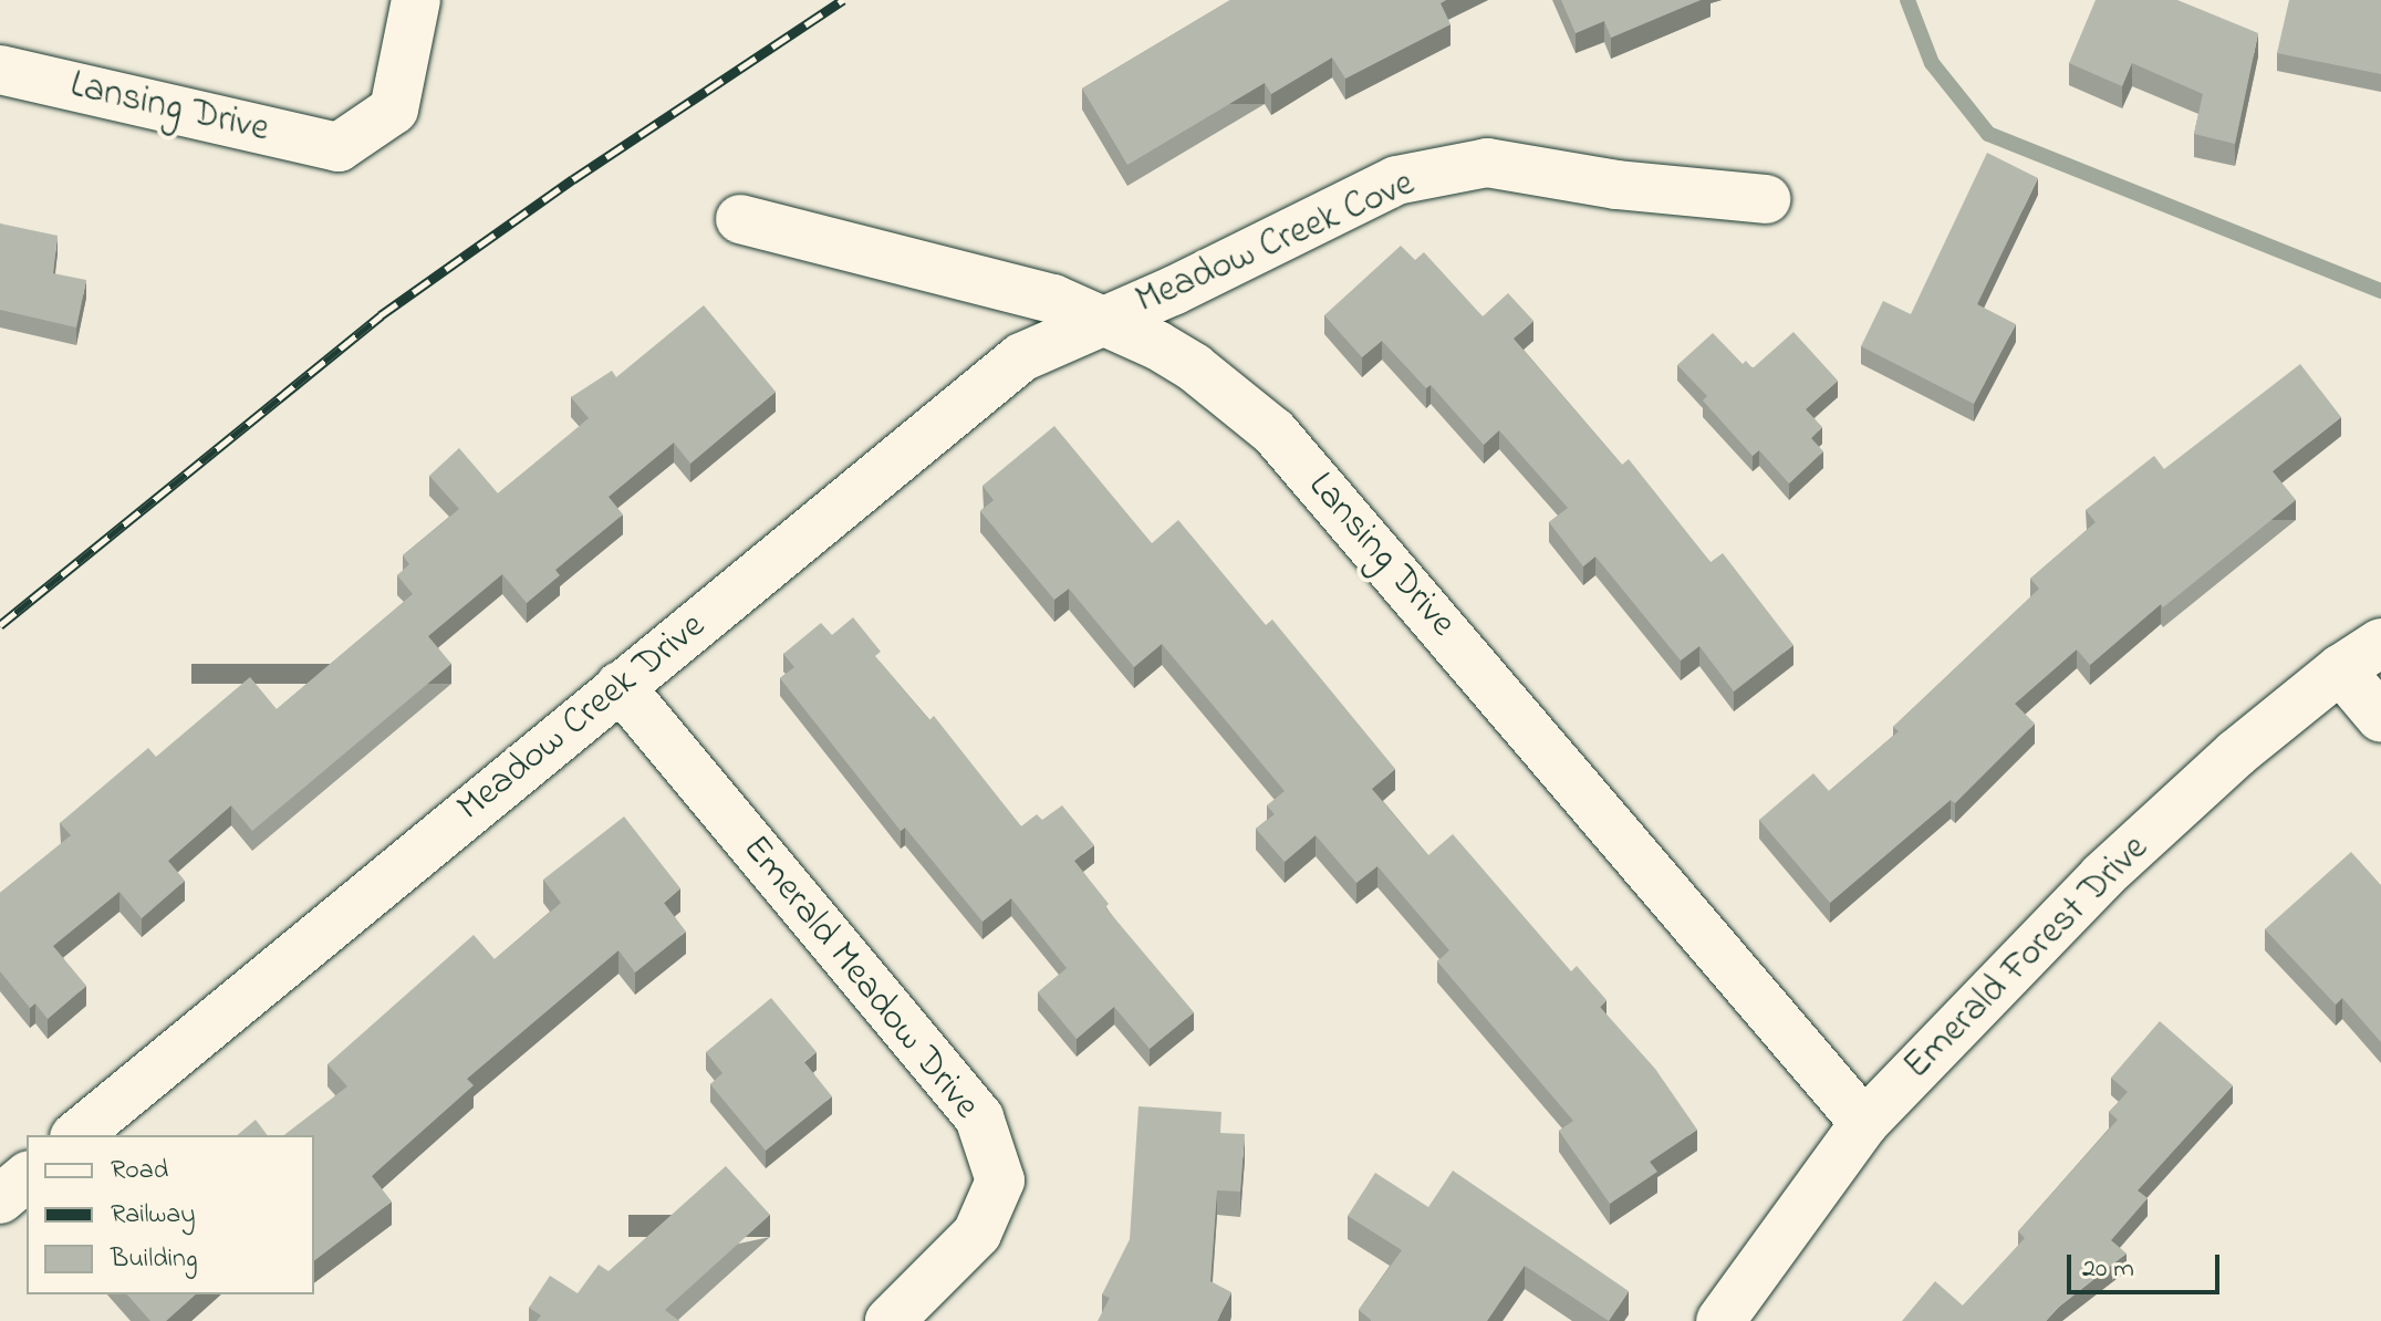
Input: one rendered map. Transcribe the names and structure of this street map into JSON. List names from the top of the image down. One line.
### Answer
{"streets":{"street":["Lansing Drive","Meadow Creek Cove","Meadow Creek Drive","Emerald Forest Drive","Emerald Meadow Drive"]},"crossings":[["Lansing Drive","Meadow Creek Cove"],["Lansing Drive","Meadow Creek Drive"],["Lansing Drive","Emerald Forest Drive"],["Meadow Creek Cove","Meadow Creek Drive"],["Meadow Creek Drive","Emerald Meadow Drive"]],"legend":["Road","Railway","Building"],"scale_bar":"20 m"}
